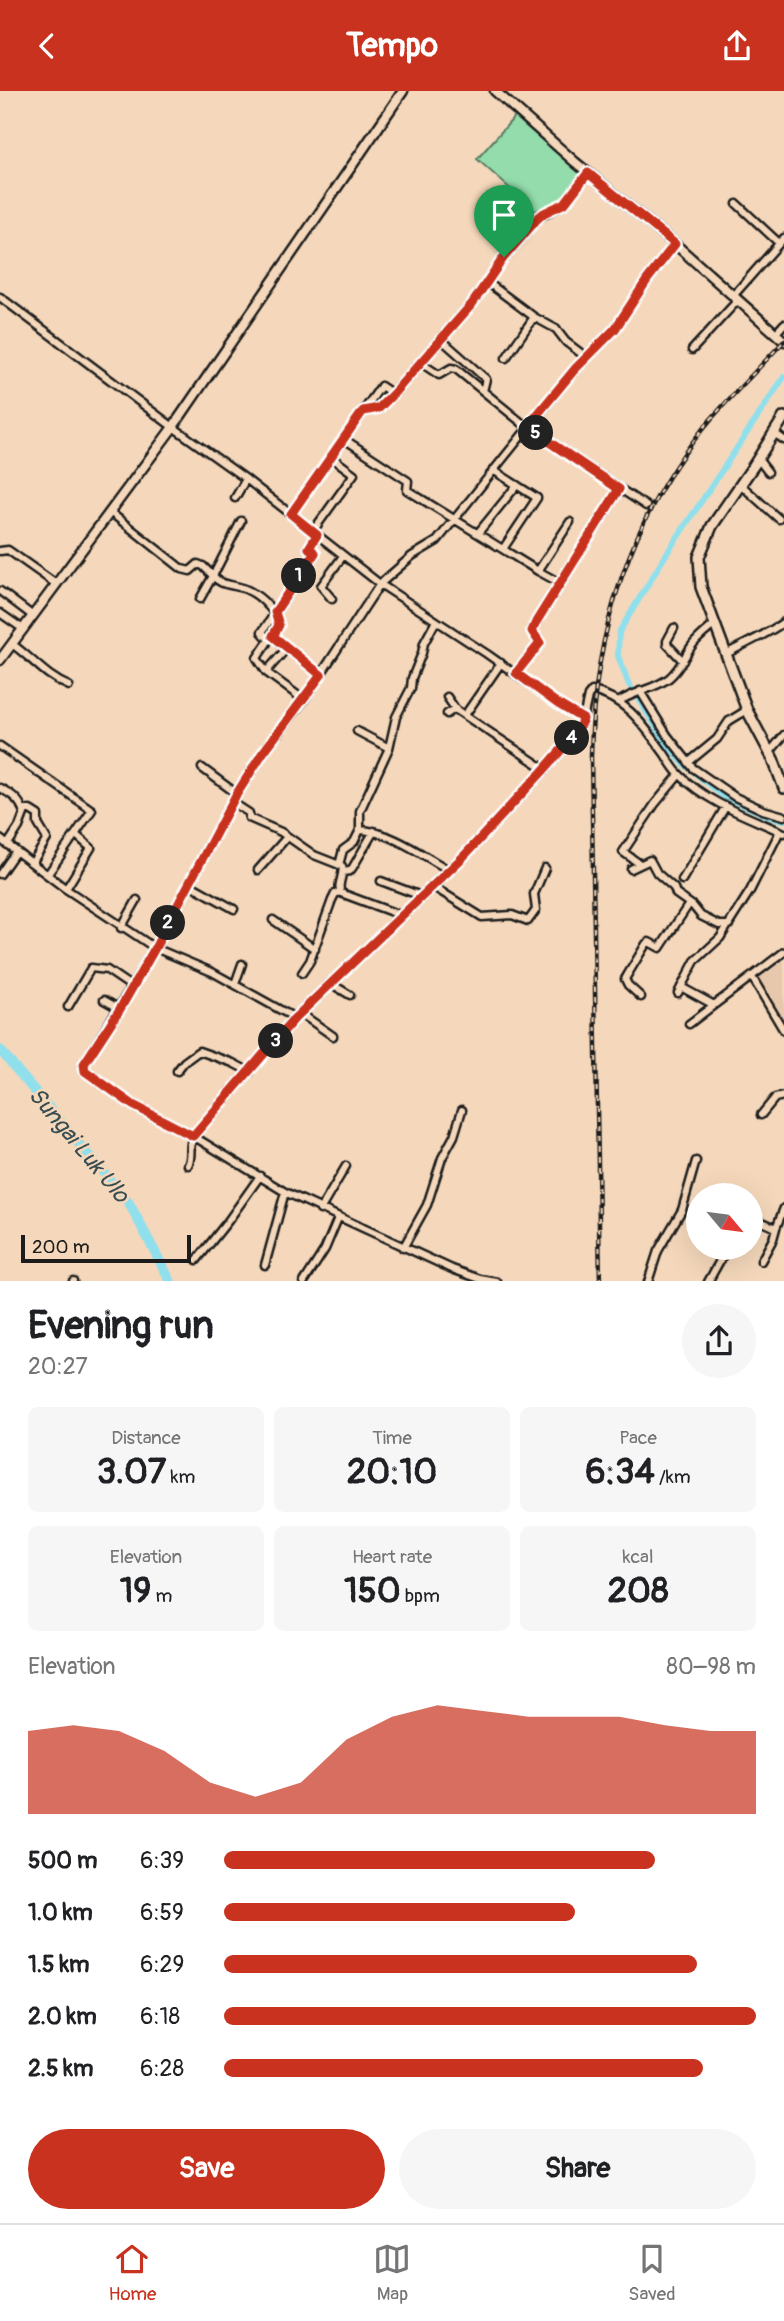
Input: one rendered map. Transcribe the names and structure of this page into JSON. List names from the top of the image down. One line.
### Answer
{"water":["Sungai Luk Ulo"],"scale_bar":"200 m","north":"bottom right","page":{"header":"Tempo","pins":["5","1","4","2","3"],"scale":"200 m","heading":["Evening run","20:27"],"stats":[["Distance","3.07 km"],["Time","20:10"],["Pace","6:34 /km"],["Elevation","19 m"],["Heart rate","150 bpm"],["kcal","208"]],"chart":["Elevation","80–98 m"],"list":[{"name":"500 m","note":"6:39"},{"name":"1.0 km","note":"6:59"},{"name":"1.5 km","note":"6:29"},{"name":"2.0 km","note":"6:18"},{"name":"2.5 km","note":"6:28"}],"buttons":["Save","Share"],"tabs":["Home","Map","Saved"]}}
